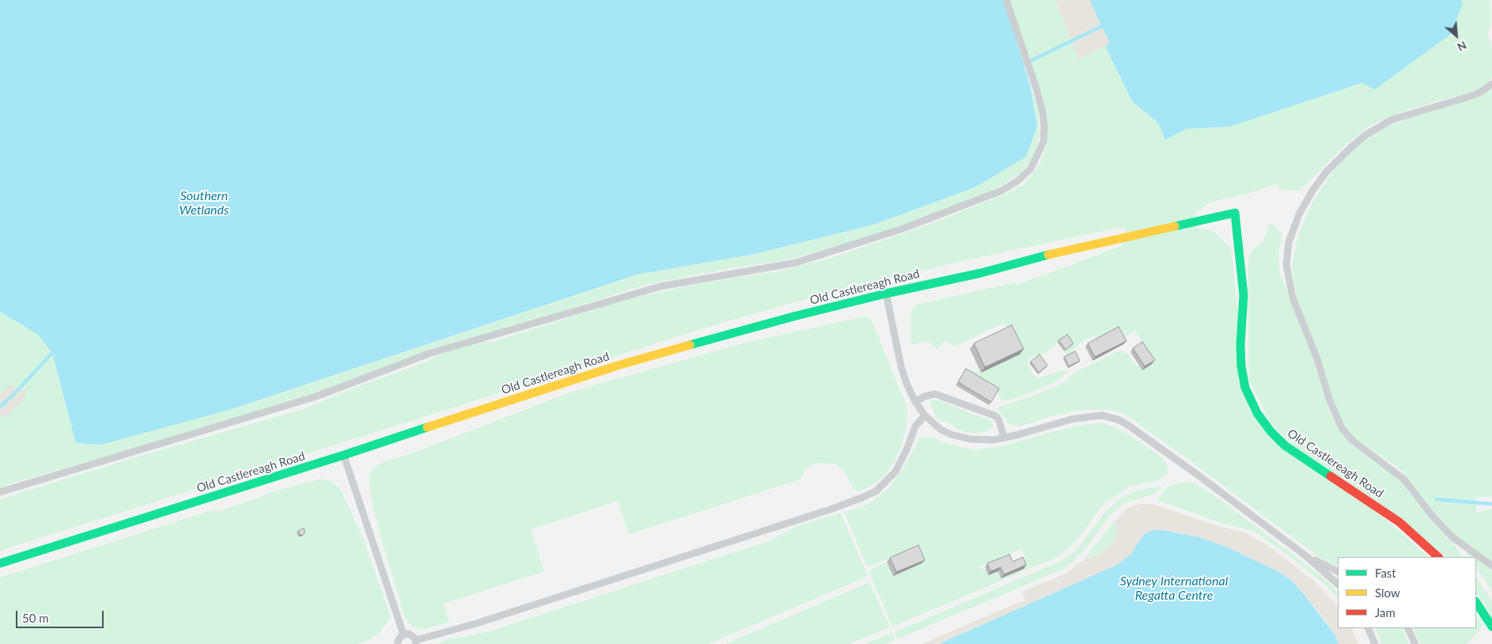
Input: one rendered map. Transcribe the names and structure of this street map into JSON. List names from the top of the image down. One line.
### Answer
{"streets":{"street":["Old Castlereagh Road"]},"water":["Southern Wetlands","Sydney International Regatta Centre"],"legend":["Fast","Slow","Jam"],"scale_bar":"50 m","north":"bottom right"}
